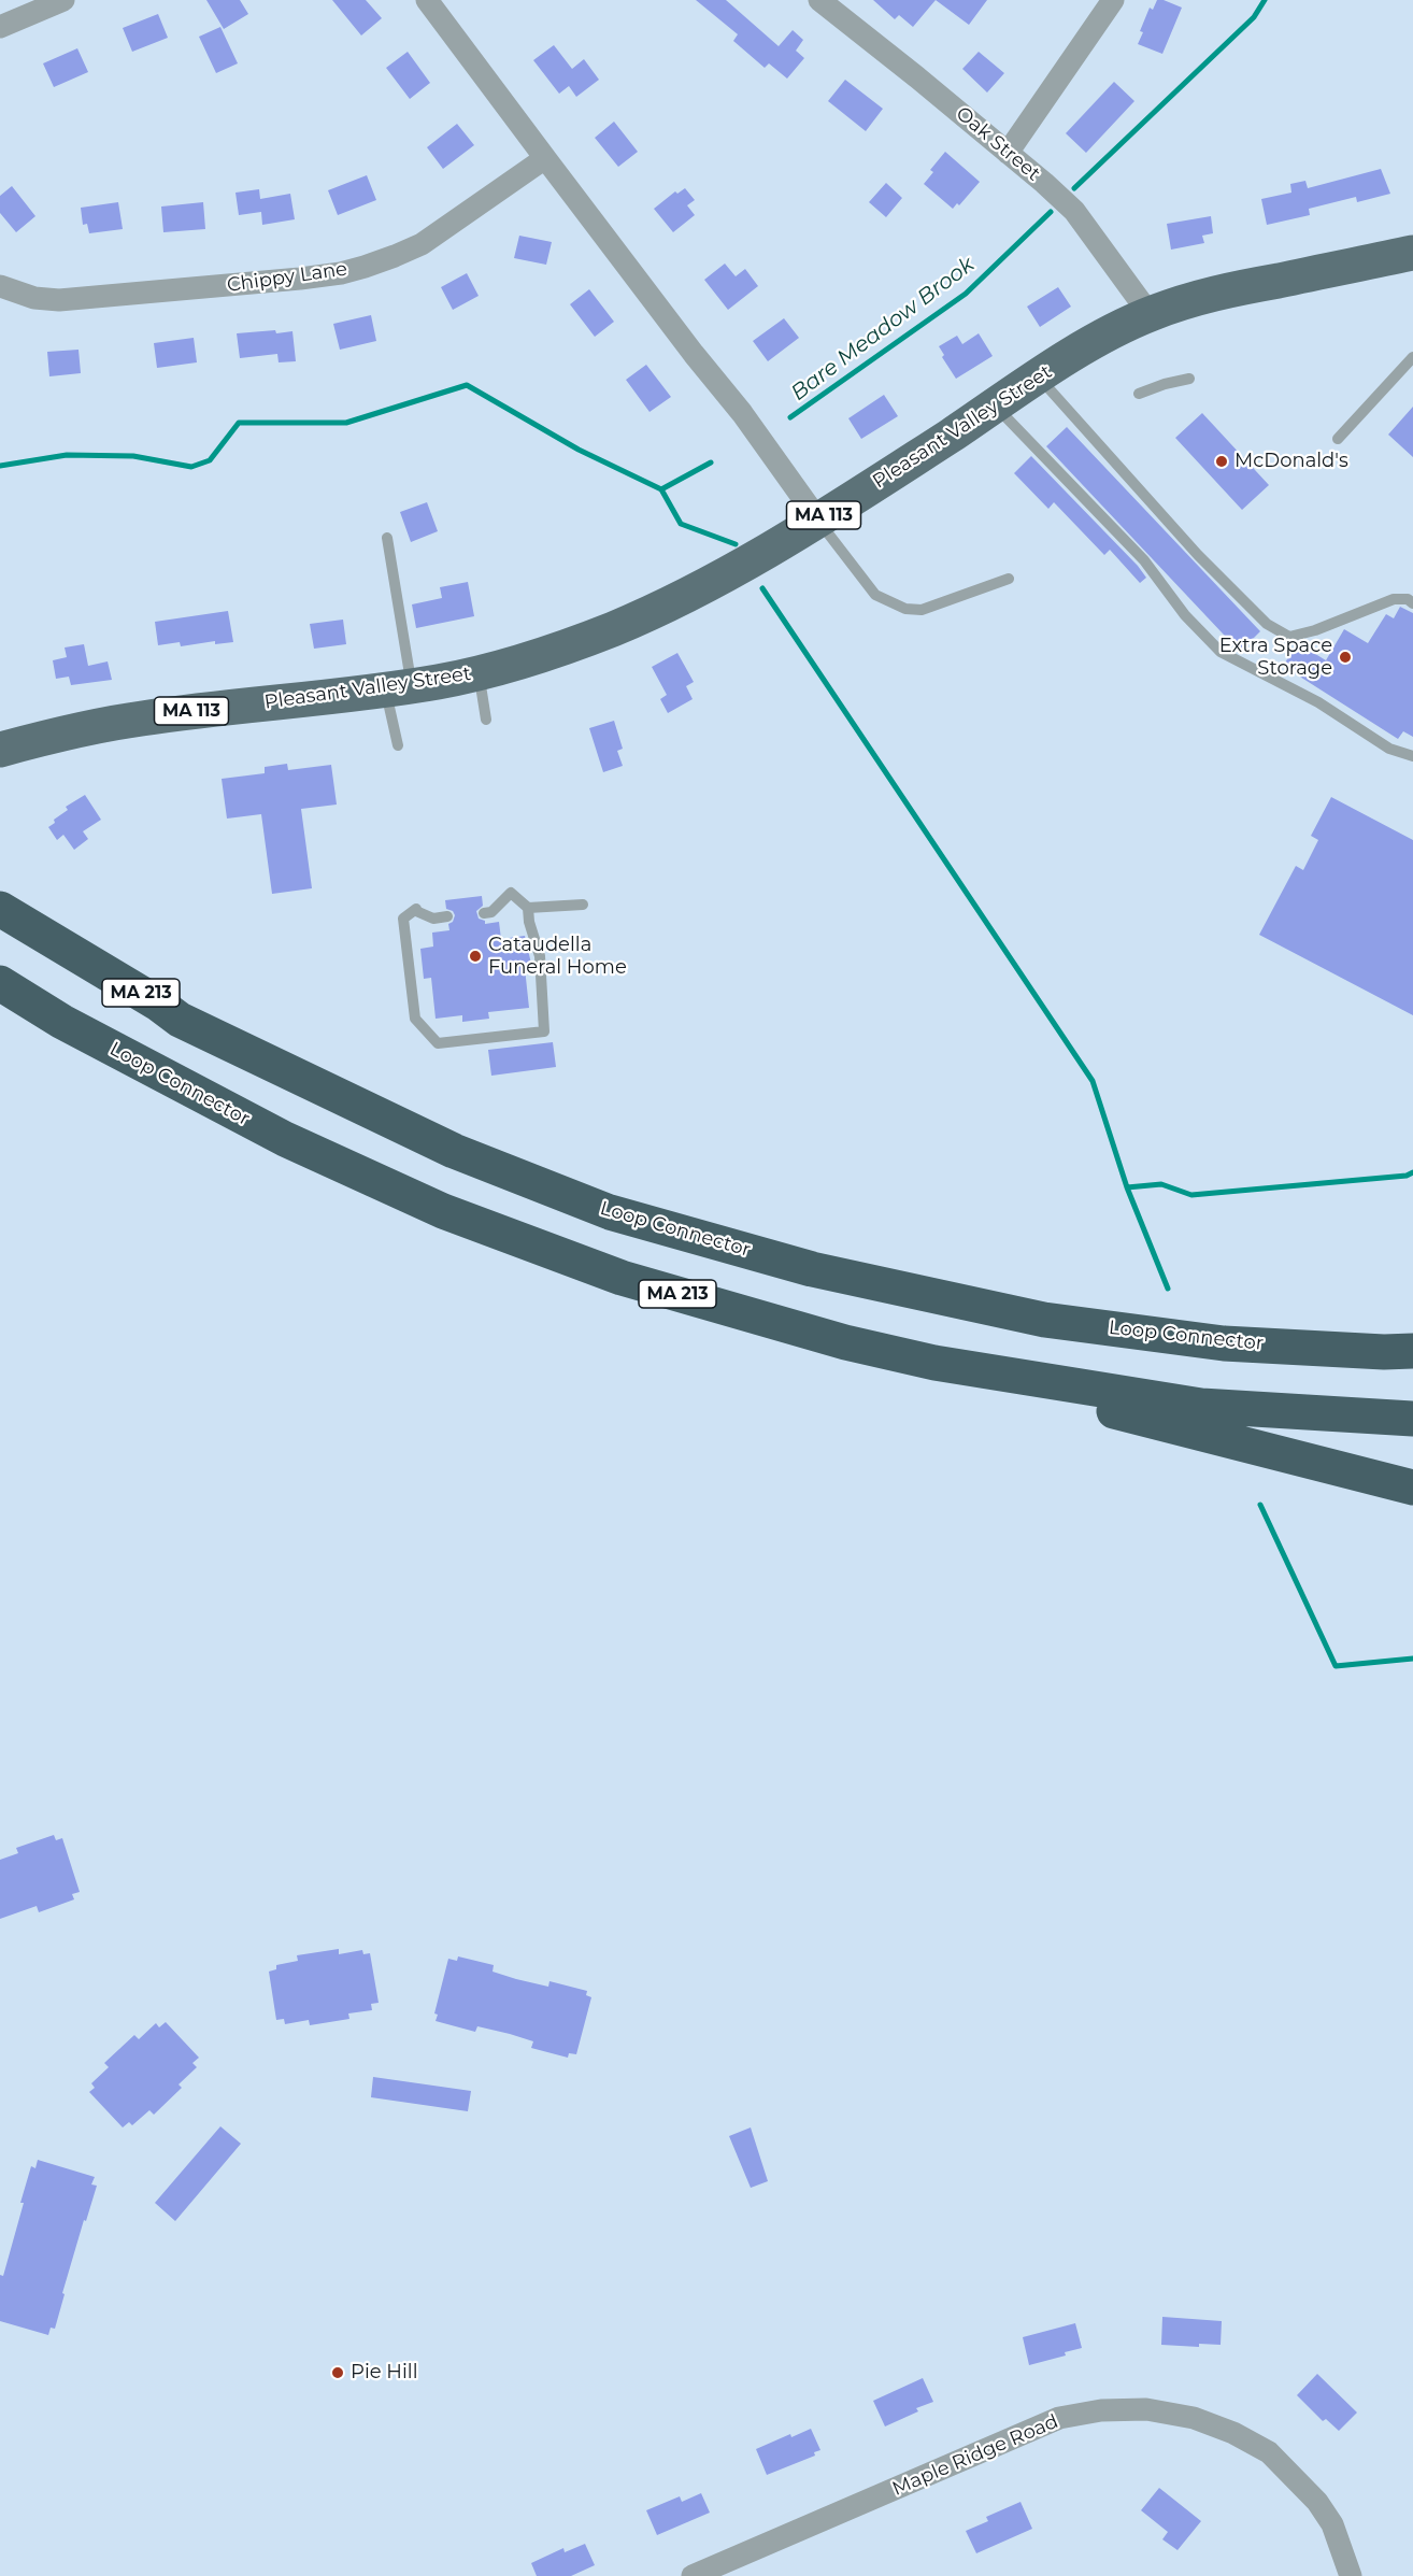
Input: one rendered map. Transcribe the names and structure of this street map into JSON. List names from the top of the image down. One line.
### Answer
{"streets":{"highway":["MA 213","Loop Connector"],"main road":["Pleasant Valley Street","MA 113"],"street":["Oak Street","Chippy Lane","Maple Ridge Road"]},"crossings":[["Oak Street","Pleasant Valley Street"]],"water":["Bare Meadow Brook"],"places":["McDonald's","Extra Space Storage","Cataudella Funeral Home","Pie Hill"]}
